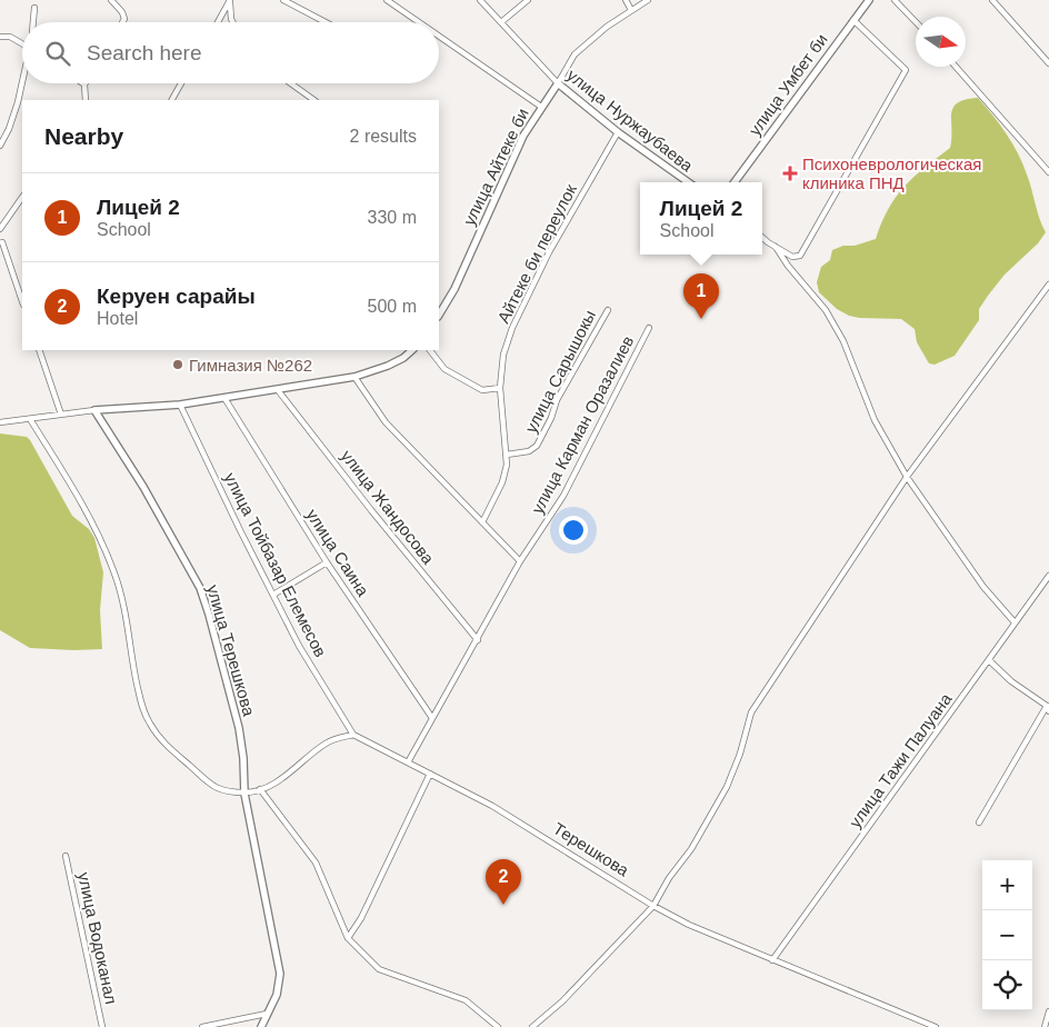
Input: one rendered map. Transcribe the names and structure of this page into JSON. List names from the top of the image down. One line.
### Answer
{"streets":{"street":["улица Умбет би","улица Нуржаубаева","улица Айтеке би","Айтеке би переулок","улица Сарышокы","улица Карман Оразалиев","улица Жандосова","улица Саина","улица Тойбазар Елемесов","улица Терешкова","улица Тажи Палуана","Терешкова","улица Водоканал"]},"crossings":[["улица Нуржаубаева","улица Айтеке би"],["улица Нуржаубаева","Айтеке би переулок"],["Айтеке би переулок","улица Сарышокы"],["улица Карман Оразалиев","улица Жандосова"],["улица Карман Оразалиев","улица Саина"],["улица Карман Оразалиев","Терешкова"],["улица Тойбазар Елемесов","Терешкова"],["улица Тажи Палуана","Терешкова"]],"places":{"health":["Психоневрологическая клиника ПНД"],"other":["Гимназия №262"]},"north":"right","page":{"search":"Search here","heading":["Nearby","2 results"],"list":[{"mark":"1","name":"Лицей 2","note":"School","value":"330 m"},{"mark":"2","name":"Керуен сарайы","note":"Hotel","value":"500 m"}],"popup":["Лицей 2","School"],"pins":["1","2"],"map_buttons":["+","−"]}}
